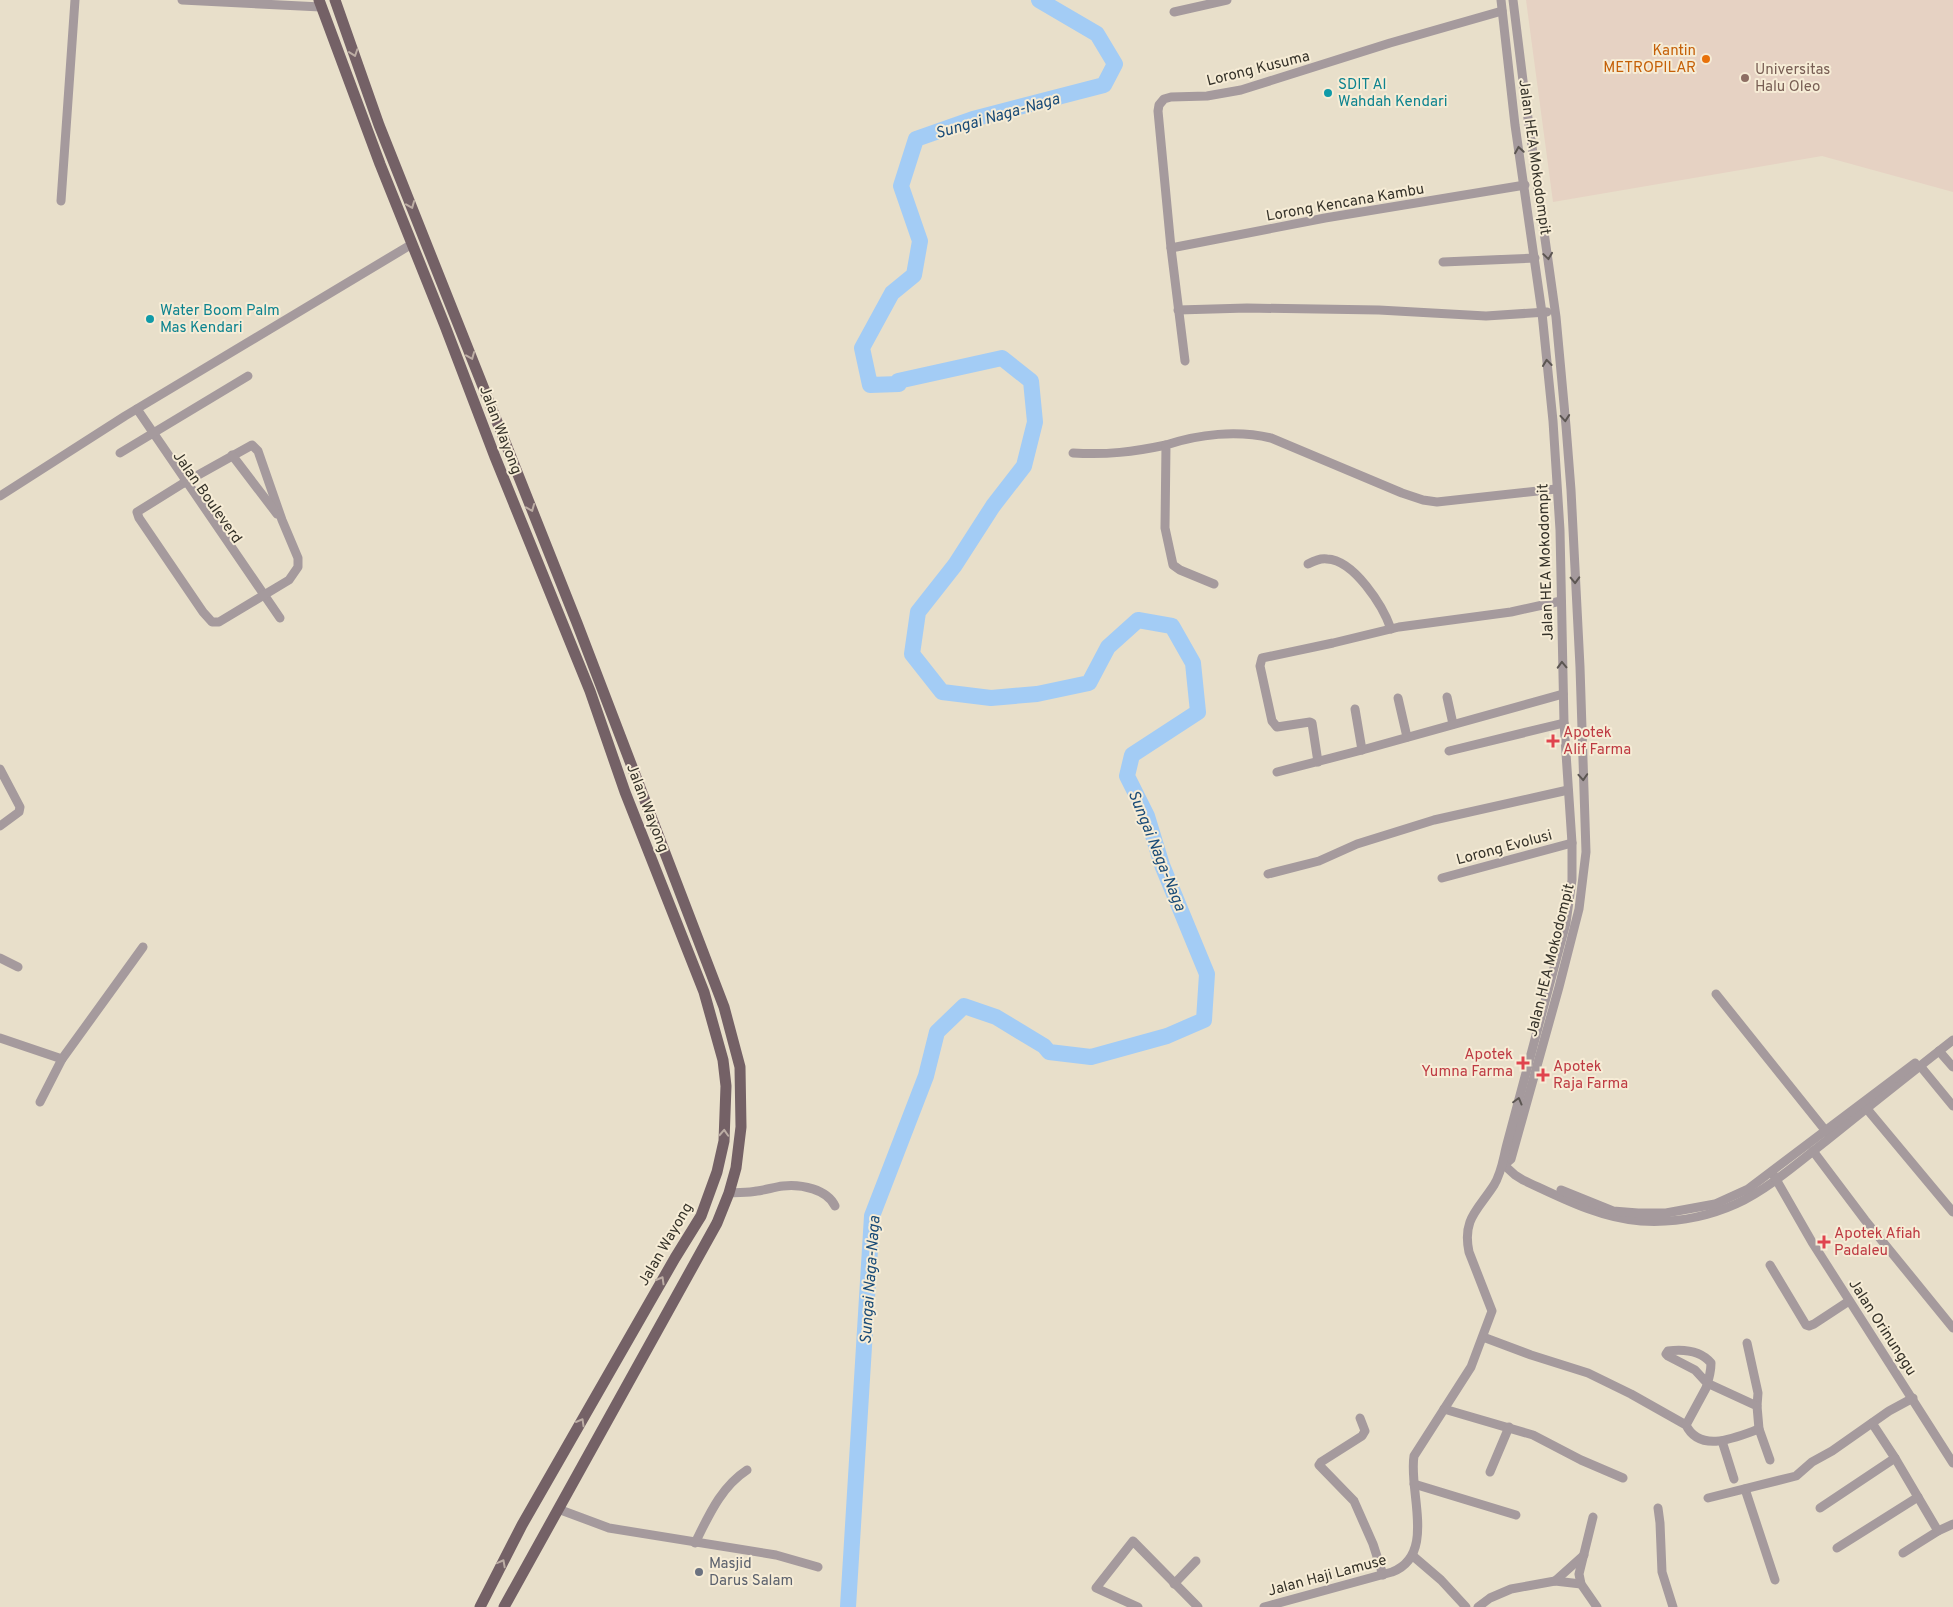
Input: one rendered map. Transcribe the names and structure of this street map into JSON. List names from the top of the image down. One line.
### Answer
{"streets":{"main road":["Jalan Wayong"],"street":["Lorong Kusuma","Jalan HEA Mokodompit","Lorong Kencana Kambu","Jalan Bouleverd","Lorong Evolusi","Jalan Orinunggu","Jalan Haji Lamuse"]},"crossings":[["Lorong Kusuma","Jalan HEA Mokodompit"],["Lorong Kusuma","Lorong Kencana Kambu"],["Jalan HEA Mokodompit","Lorong Kencana Kambu"],["Jalan HEA Mokodompit","Lorong Evolusi"]],"water":["Sungai Naga-Naga"],"places":{"other":["Kantin METROPILAR","Universitas Halu Oleo","SDIT Al Wahdah Kendari","Water Boom Palm Mas Kendari","Masjid Darus Salam"],"health":["Apotek Alif Farma","Apotek Yumna Farma","Apotek Raja Farma","Apotek Afiah Padaleu"]}}
